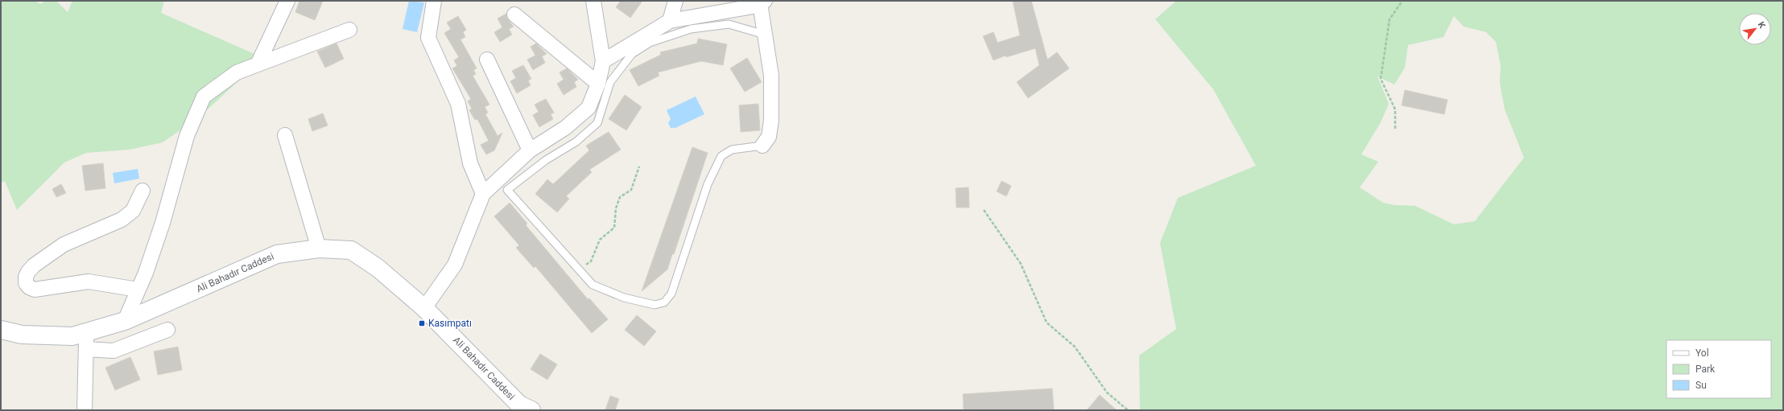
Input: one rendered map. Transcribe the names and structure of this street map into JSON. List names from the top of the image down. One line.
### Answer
{"streets":{"main road":["Ali Bahadır Caddesi"]},"places":{"transit":["Kasımpatı"]},"legend":["Yol","Park","Su"],"north":"top right"}
